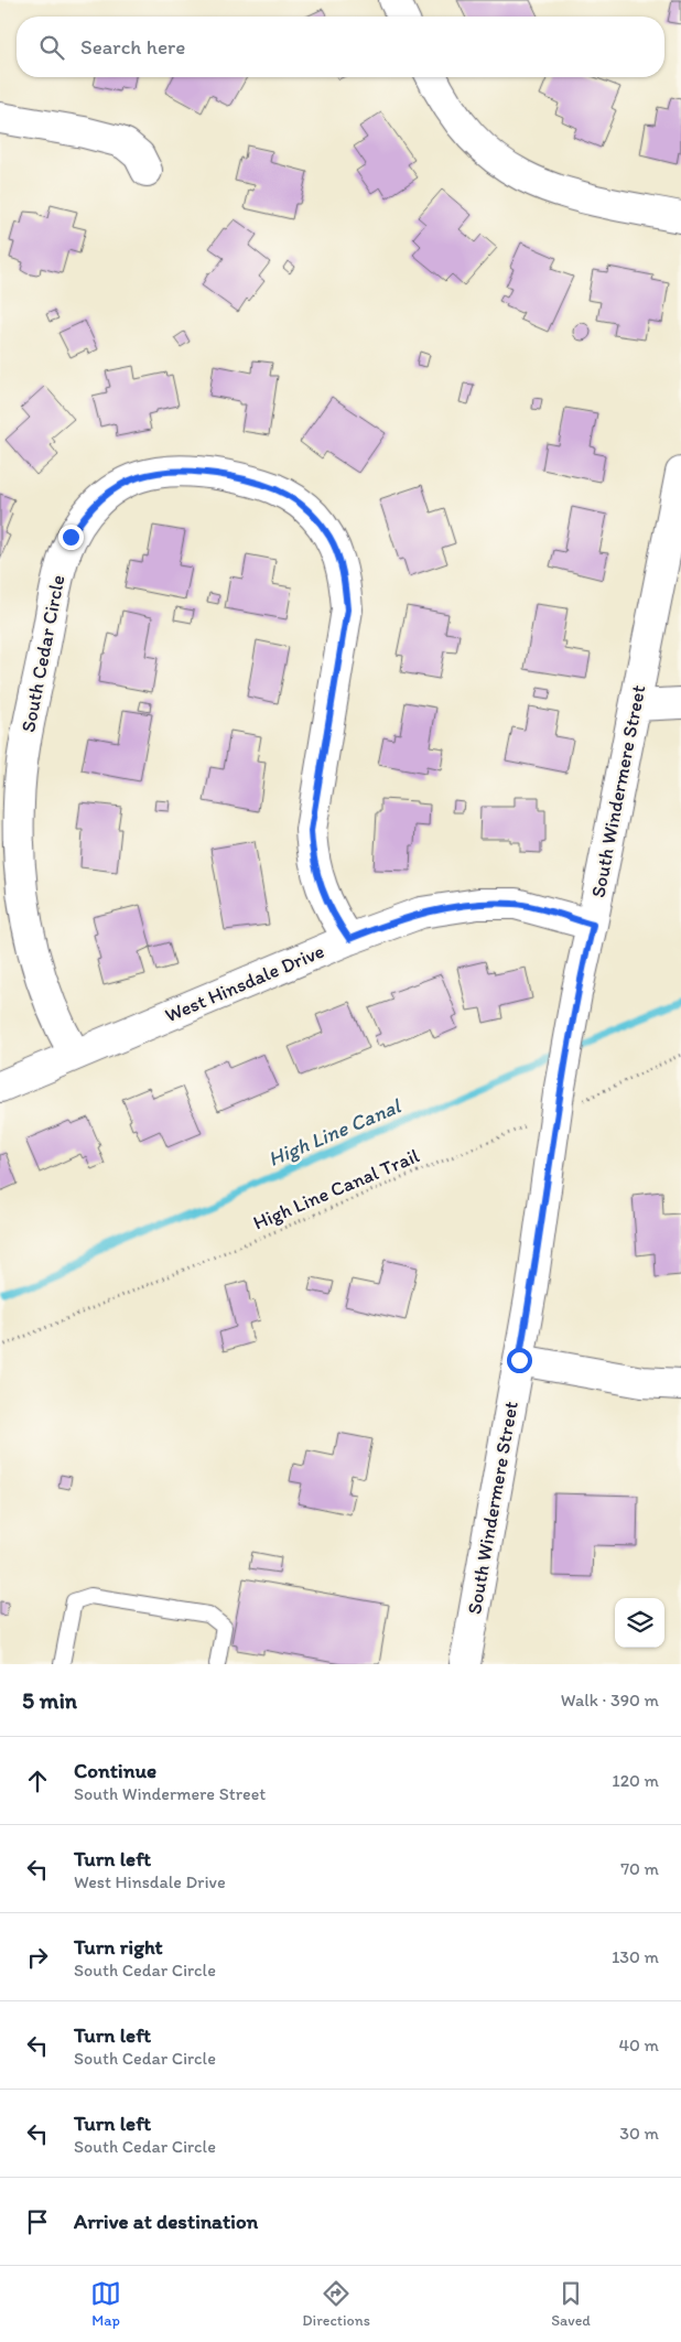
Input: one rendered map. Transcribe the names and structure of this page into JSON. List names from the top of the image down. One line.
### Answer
{"streets":{"street":["South Cedar Circle","South Windermere Street","West Hinsdale Drive"],"path":["High Line Canal Trail"]},"crossings":[["South Cedar Circle","West Hinsdale Drive"],["South Windermere Street","West Hinsdale Drive"],["South Windermere Street","High Line Canal Trail"]],"water":["High Line Canal"],"page":{"search":"Search here","heading":["5 min","Walk · 390 m"],"list":[["Continue","South Windermere Street","120 m"],["Turn left","West Hinsdale Drive","70 m"],["Turn right","South Cedar Circle","130 m"],["Turn left","South Cedar Circle","40 m"],["Turn left","South Cedar Circle","30 m"],"Arrive at destination"],"nav":["Map","Directions","Saved"]}}
